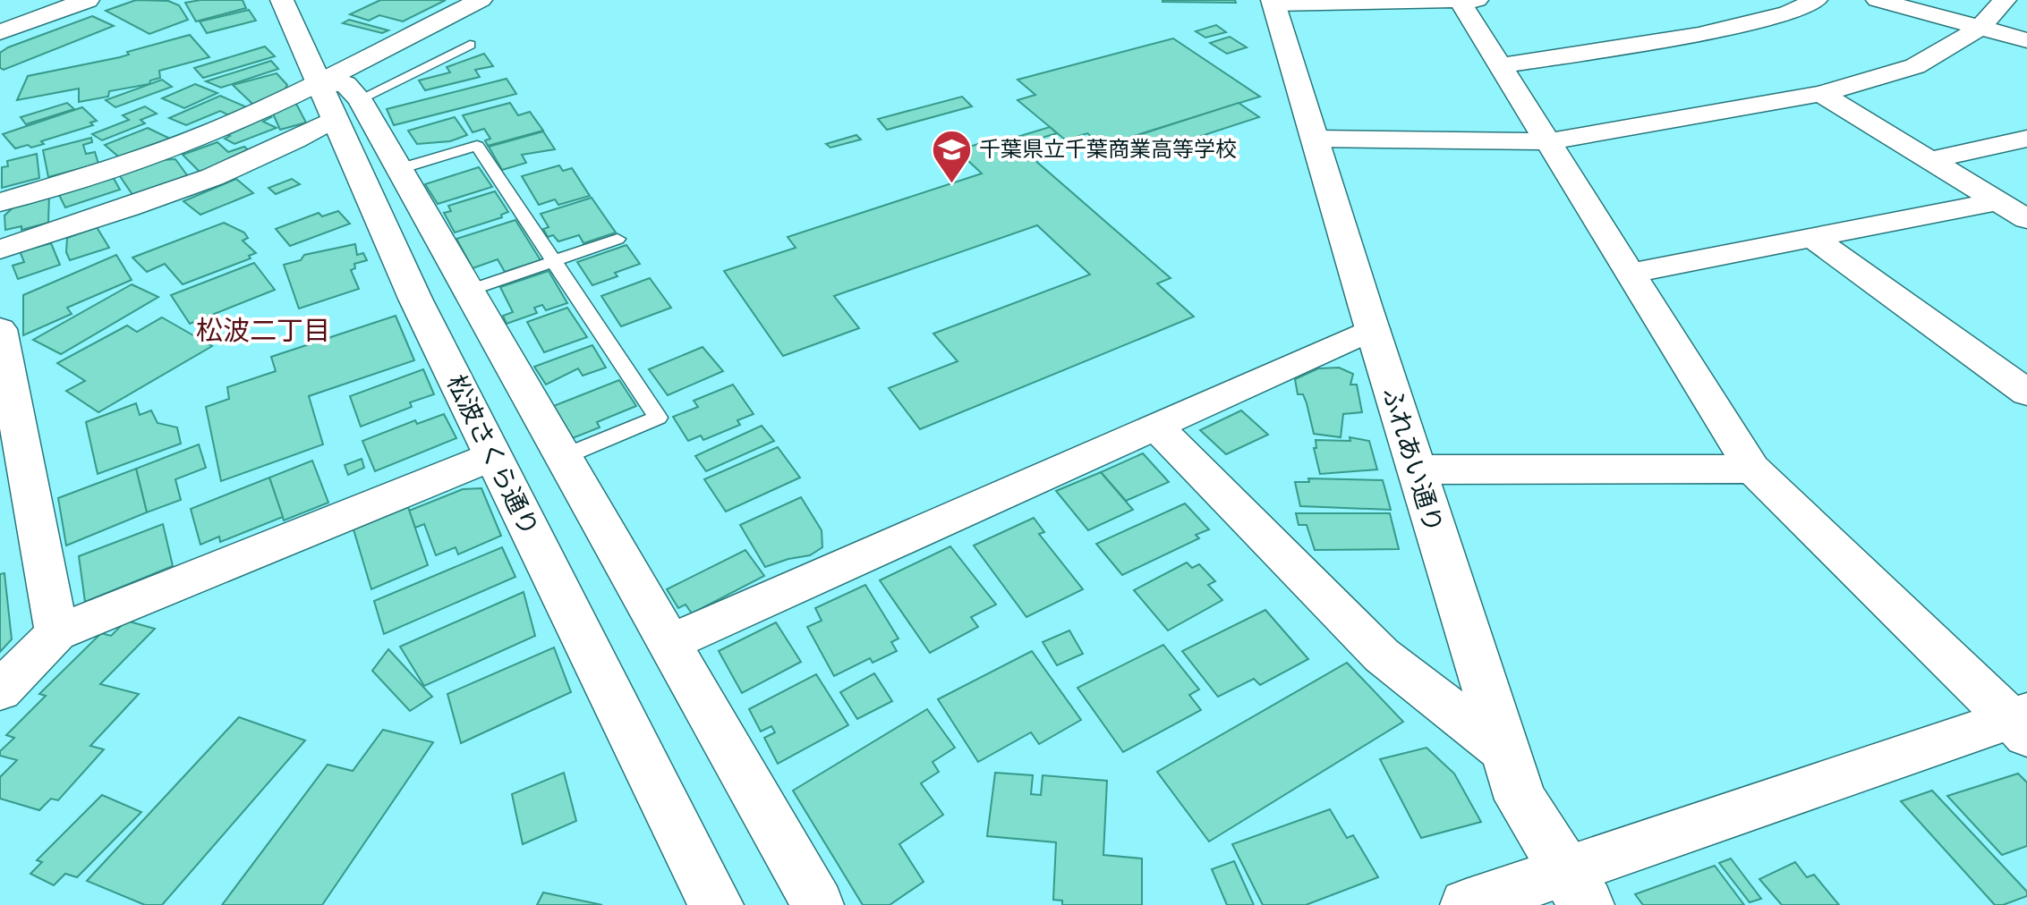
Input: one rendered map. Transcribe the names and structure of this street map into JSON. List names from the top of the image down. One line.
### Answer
{"streets":{"street":["松波さくら通り","ふれあい通り"]},"districts":["松波二丁目"],"places":{"school or university":["千葉県立千葉商業高等学校"]}}
